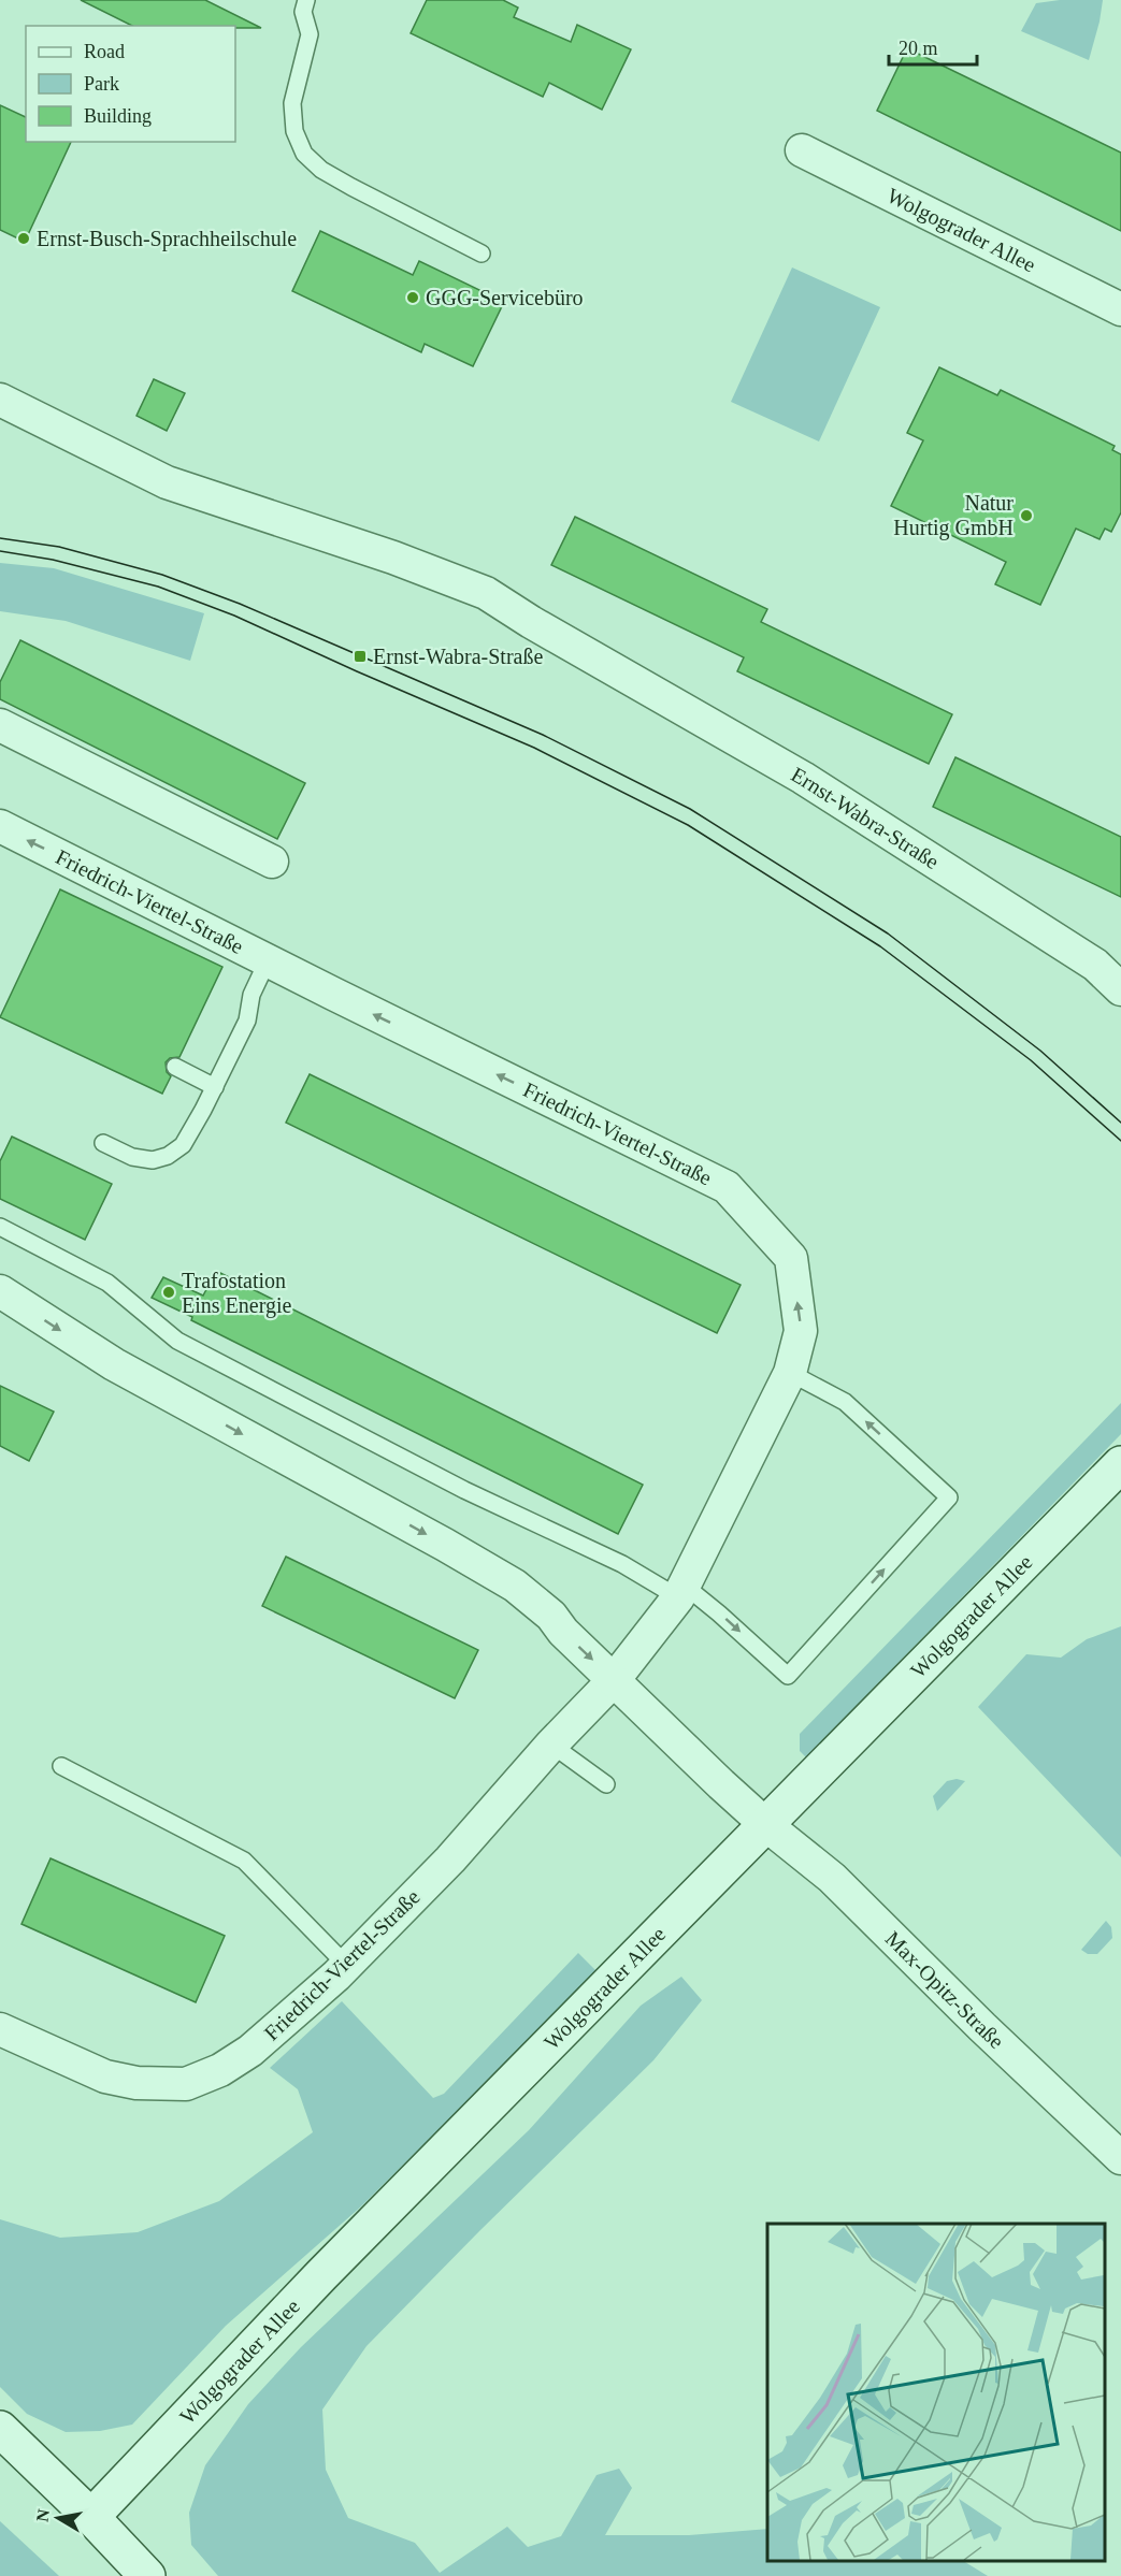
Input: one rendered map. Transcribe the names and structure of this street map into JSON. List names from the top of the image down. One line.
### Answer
{"streets":{"main road":["Wolgograder Allee"],"street":["Ernst-Wabra-Straße","Friedrich-Viertel-Straße","Max-Opitz-Straße"]},"crossings":[["Wolgograder Allee","Max-Opitz-Straße"]],"one_way":["Friedrich-Viertel-Straße"],"places":{"other":["Ernst-Busch-Sprachheilschule","GGG-Servicebüro","Natur Hurtig GmbH","Trafostation Eins Energie"],"transit":["Ernst-Wabra-Straße"]},"legend":["Road","Park","Building"],"scale_bar":"20 m","north":"left"}
